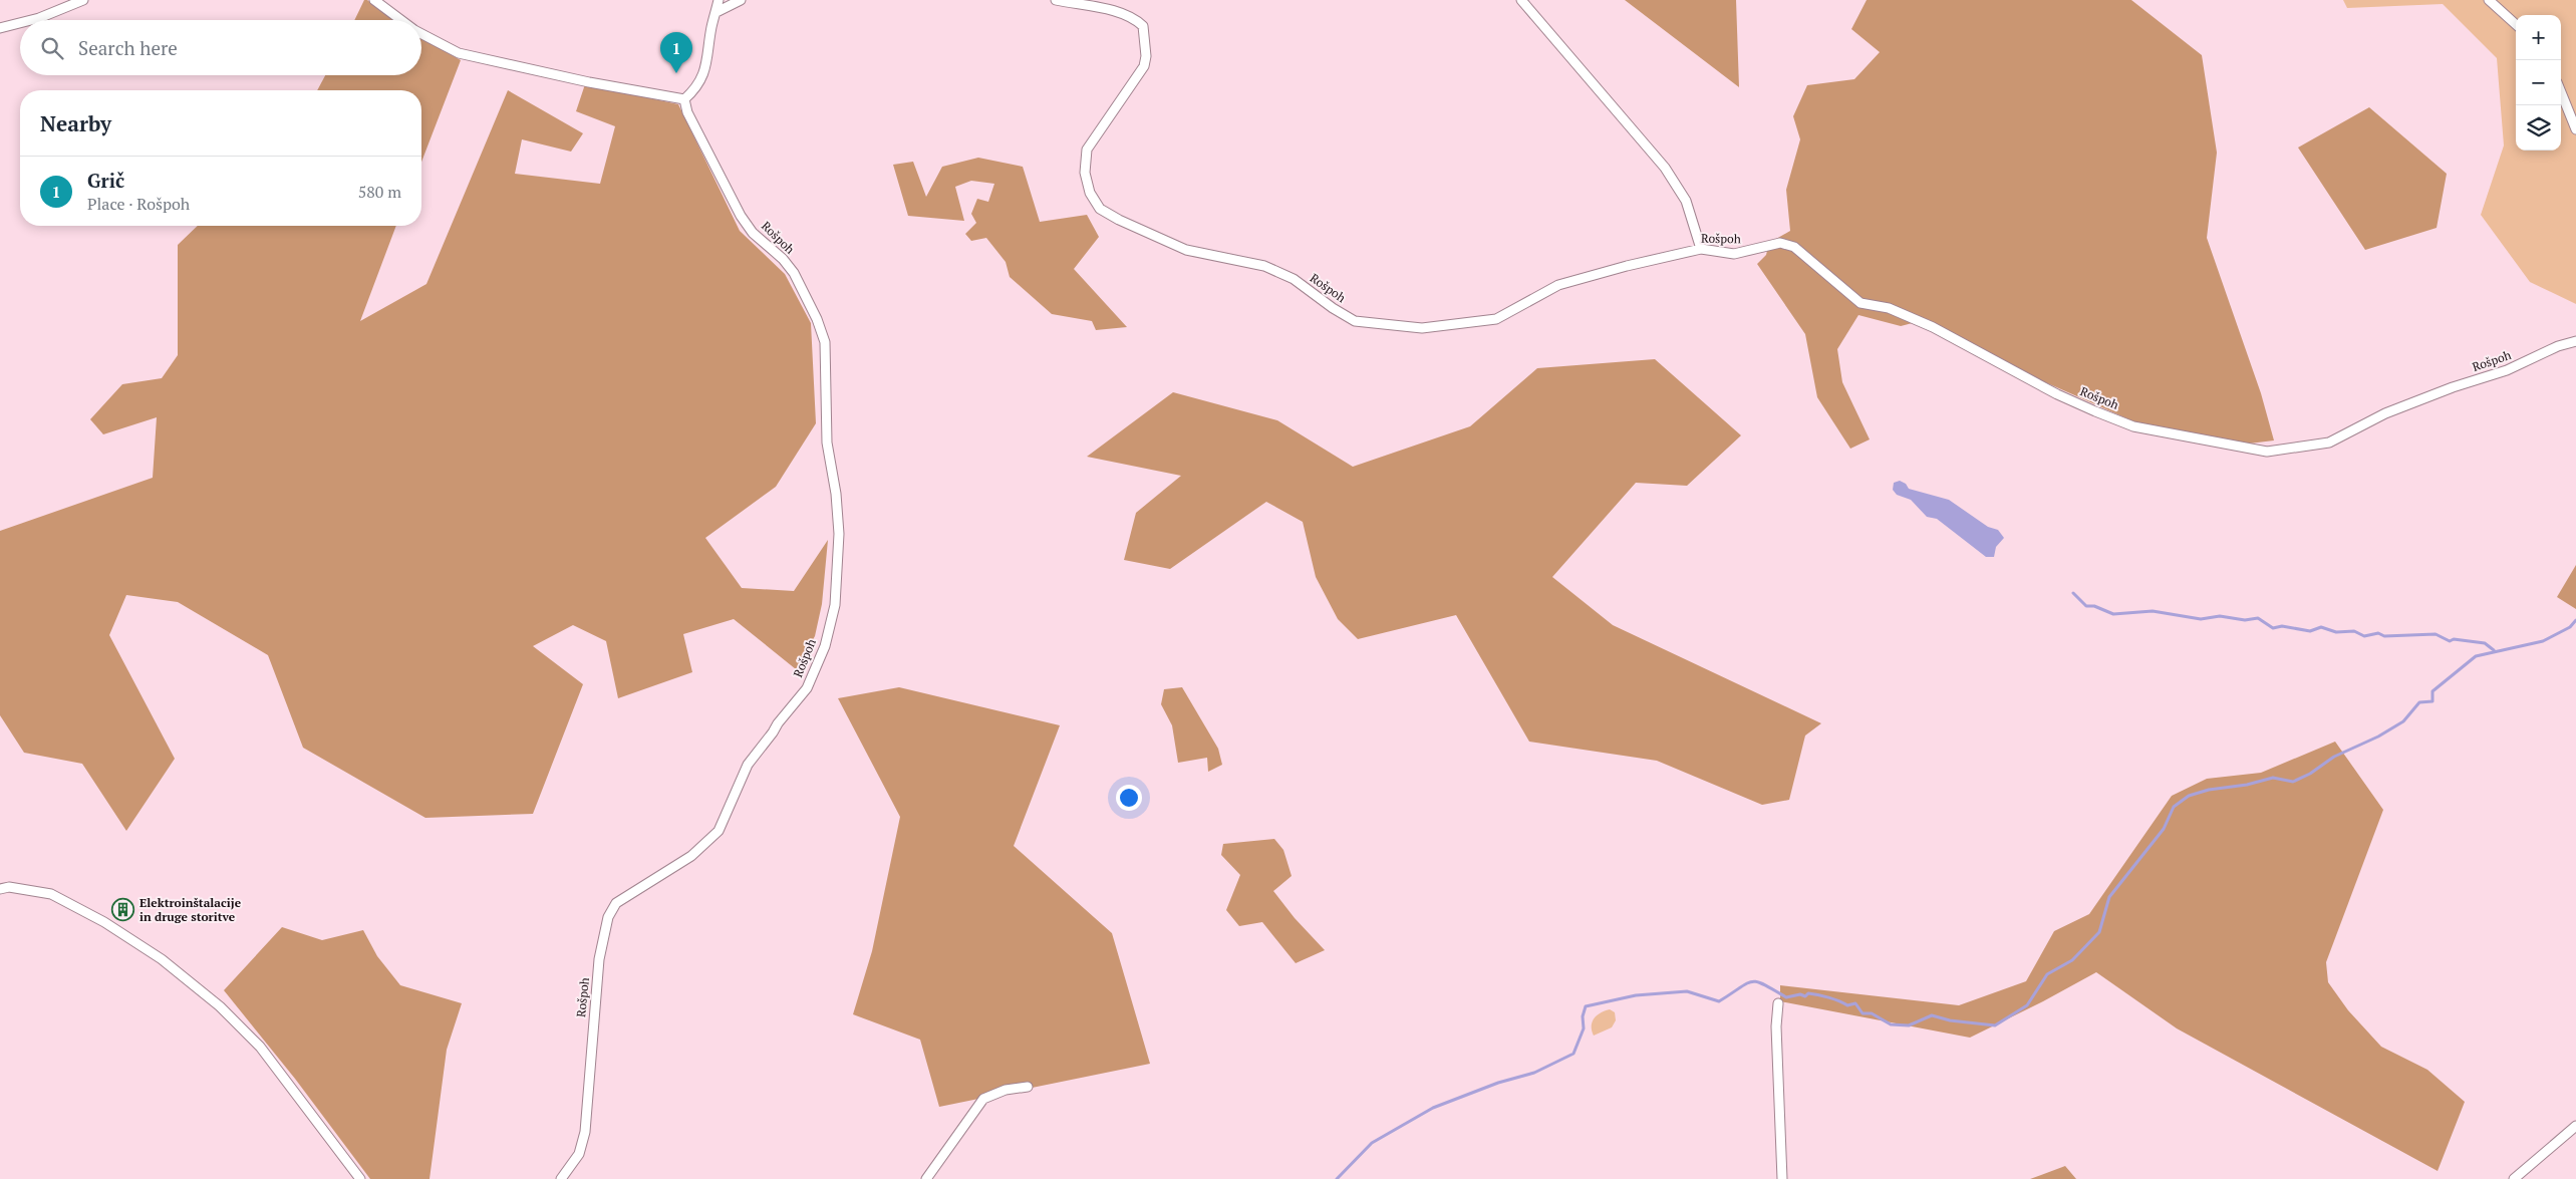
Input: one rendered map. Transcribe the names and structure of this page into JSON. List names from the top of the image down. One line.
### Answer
{"streets":{"street":["Rošpoh"]},"places":{"building":["Elektroinštalacije in druge storitve"]},"page":{"map_buttons":["+","−"],"search":"Search here","pins":"1","heading":"Nearby","list":[{"mark":"1","name":"Grič","note":"Place · Rošpoh","value":"580 m"}]}}
